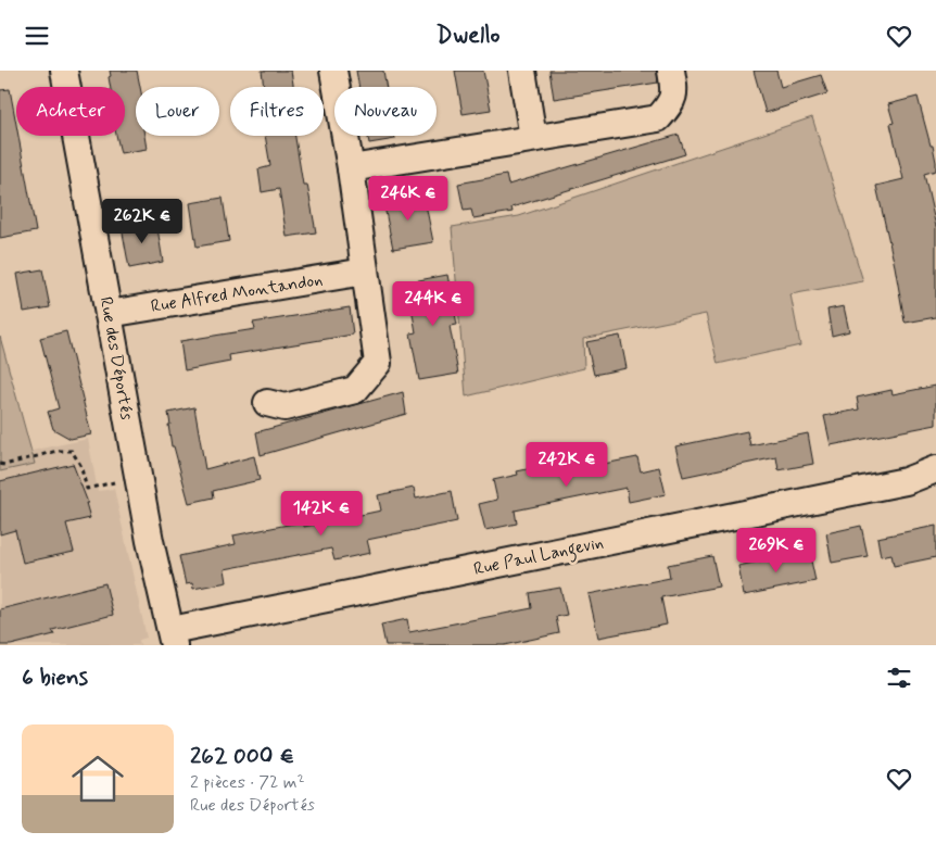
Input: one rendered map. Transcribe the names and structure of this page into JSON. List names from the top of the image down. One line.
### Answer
{"streets":{"street":["Rue Alfred Montandon","Rue des Déportés","Rue Paul Langevin"]},"crossings":[["Rue Alfred Montandon","Rue des Déportés"],["Rue des Déportés","Rue Paul Langevin"]],"page":{"header":"Dwello","chip":["Acheter","Louer","Filtres","Nouveau"],"price":["246K €","262K €","244K €","242K €","142K €","269K €"],"heading":"6 biens","list":[{"name":"262 000 €","note":"2 pièces · 72 m² · Rue des Déportés"}]}}
